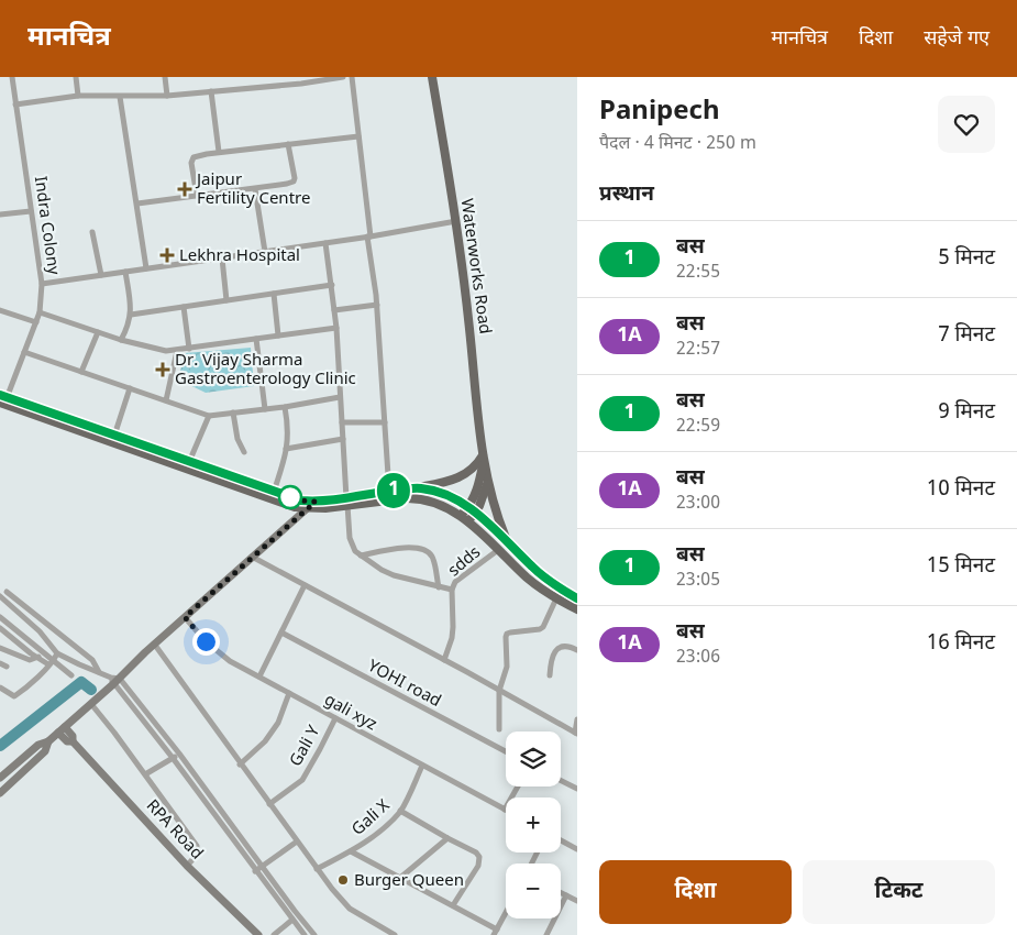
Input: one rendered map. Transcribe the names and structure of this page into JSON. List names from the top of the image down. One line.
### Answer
{"streets":{"main road":["Waterworks Road"],"street":["Indra Colony","sdds","YOHI road","gali xyz","Gali Y","Gali X","RPA Road"]},"crossings":[["gali xyz","Gali Y"],["gali xyz","Gali X"]],"places":{"health":["Jaipur Fertility Centre","Lekhra Hospital","Dr. Vijay Sharma Gastroenterology Clinic"],"other":["Burger Queen"]},"lines":["bus line 1"],"page":{"header":"मानचित्र","nav":["मानचित्र","दिशा","सहेजे गए"],"on_map":"1","heading":[["Panipech","पैदल · 4 मिनट · 250 m"],"प्रस्थान"],"list":[{"mark":"1","name":"बस","note":"22:55","value":"5 मिनट"},{"mark":"1A","name":"बस","note":"22:57","value":"7 मिनट"},{"mark":"1","name":"बस","note":"22:59","value":"9 मिनट"},{"mark":"1A","name":"बस","note":"23:00","value":"10 मिनट"},{"mark":"1","name":"बस","note":"23:05","value":"15 मिनट"},{"mark":"1A","name":"बस","note":"23:06","value":"16 मिनट"}],"map_buttons":["+","−"],"buttons":["दिशा","टिकट"]}}
